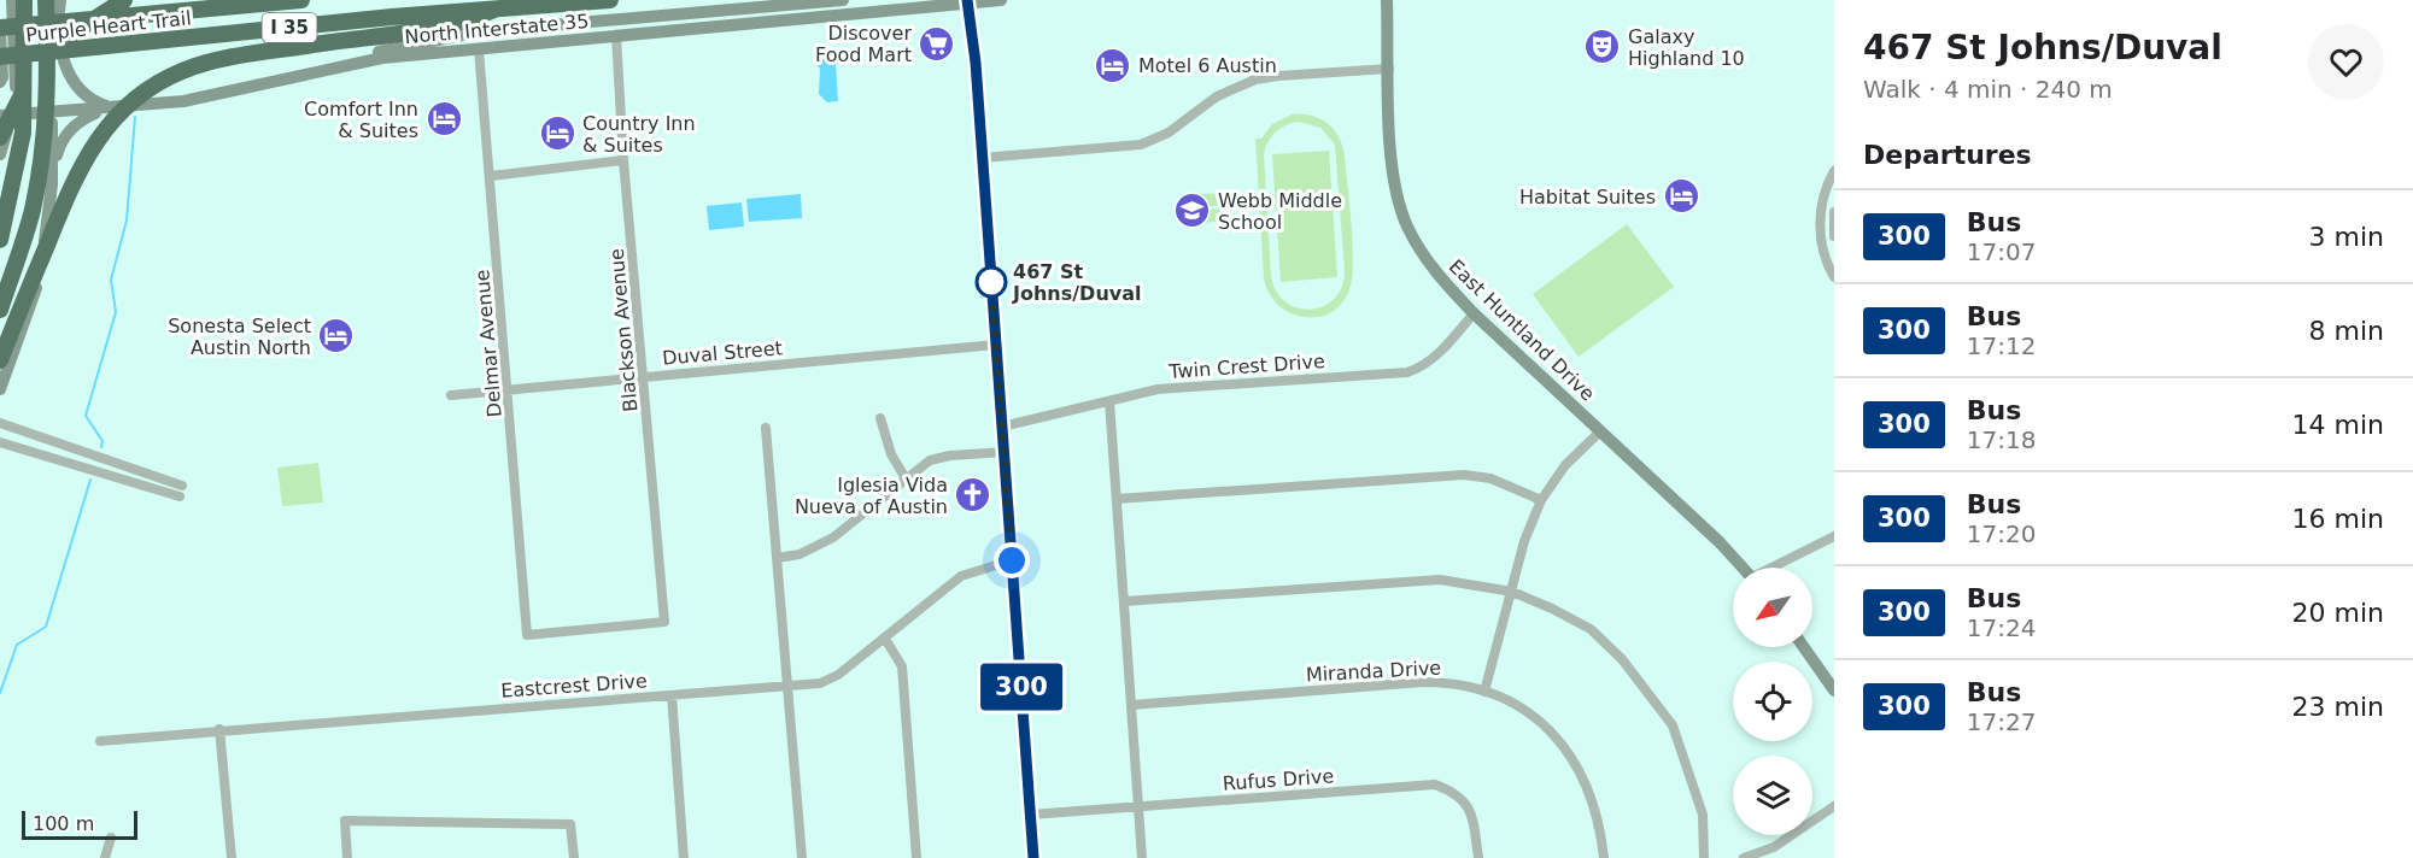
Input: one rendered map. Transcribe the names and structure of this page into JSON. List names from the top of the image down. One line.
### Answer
{"streets":{"highway":["Purple Heart Trail","I 35"],"main road":["North Interstate 35","East Huntland Drive"],"street":["Blackson Avenue","Delmar Avenue","Duval Street","Twin Crest Drive","Miranda Drive","Eastcrest Drive","Rufus Drive"]},"crossings":[["North Interstate 35","Blackson Avenue"],["North Interstate 35","Delmar Avenue"],["Blackson Avenue","Delmar Avenue"],["Blackson Avenue","Duval Street"],["East Huntland Drive","Twin Crest Drive"],["Delmar Avenue","Duval Street"]],"places":{"supermarket":["Discover Food Mart"],"theatre":["Galaxy Highland 10"],"hotel":["Motel 6 Austin","Comfort Inn & Suites","Country Inn & Suites","Habitat Suites","Sonesta Select Austin North"],"school or university":["Webb Middle School"],"other":["467 St Johns/Duval"],"church":["Iglesia Vida Nueva of Austin"]},"lines":["bus line 300"],"scale_bar":"100 m","north":"bottom left","page":{"on_map":"300","heading":[["467 St Johns/Duval","Walk · 4 min · 240 m"],"Departures"],"list":[{"mark":"300","name":"Bus","note":"17:07","value":"3 min"},{"mark":"300","name":"Bus","note":"17:12","value":"8 min"},{"mark":"300","name":"Bus","note":"17:18","value":"14 min"},{"mark":"300","name":"Bus","note":"17:20","value":"16 min"},{"mark":"300","name":"Bus","note":"17:24","value":"20 min"},{"mark":"300","name":"Bus","note":"17:27","value":"23 min"}],"scale":"100 m"}}
